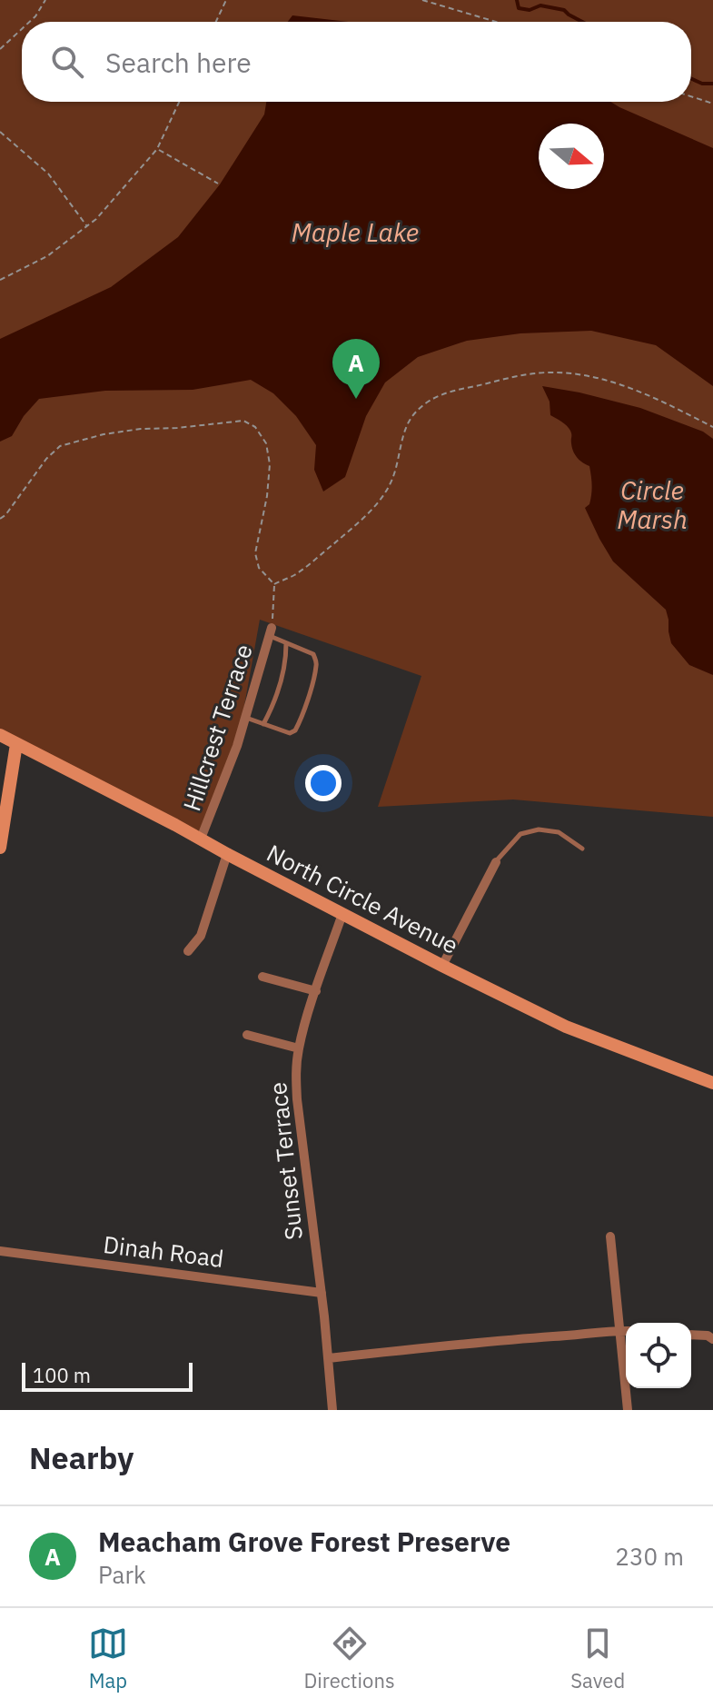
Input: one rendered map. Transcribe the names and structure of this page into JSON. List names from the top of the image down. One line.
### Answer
{"streets":{"street":["Hillcrest Terrace","North Circle Avenue","Sunset Terrace","Dinah Road"]},"crossings":[["Hillcrest Terrace","North Circle Avenue"],["North Circle Avenue","Sunset Terrace"],["Sunset Terrace","Dinah Road"]],"water":["Maple Lake","Circle Marsh"],"scale_bar":"100 m","north":"right","page":{"search":"Search here","pins":"A","scale":"100 m","heading":"Nearby","list":[{"mark":"A","name":"Meacham Grove Forest Preserve","note":"Park","value":"230 m"}],"nav":["Map","Directions","Saved"]}}
